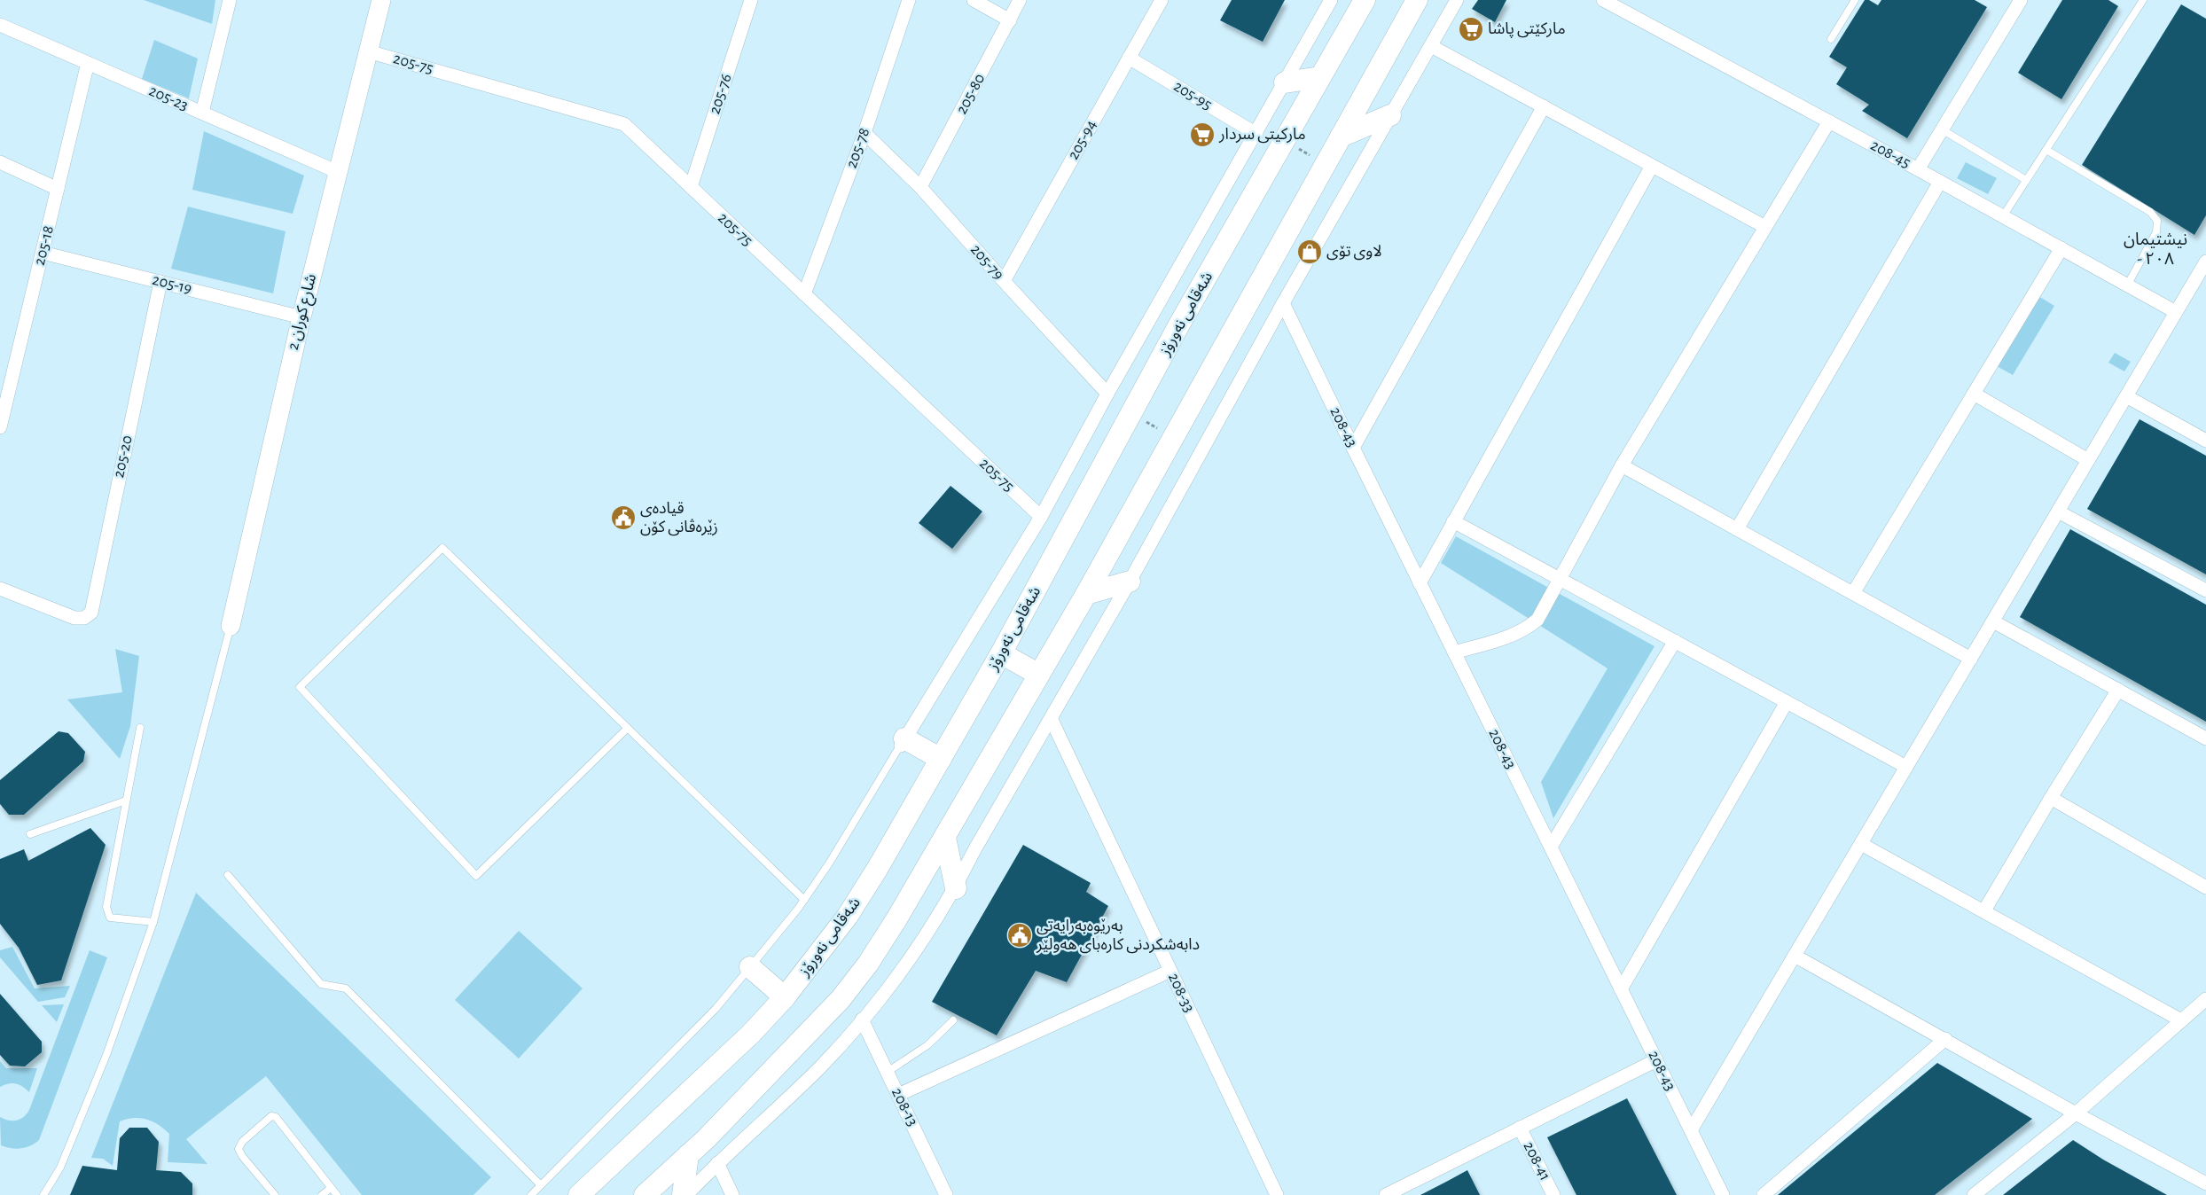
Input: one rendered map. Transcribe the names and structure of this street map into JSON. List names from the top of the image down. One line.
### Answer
{"streets":{"main road":["شەقامی نەورۆز"],"street":["205-75","205-76","205-80","205-95","205-23","205-94","205-78","208-45","205-18","205-79","205-19","شارع كوران 2","208-43","205-20","208-33","208-13","208-41"]},"crossings":[["205-75","205-76"],["205-75","205-78"],["205-75","شارع كوران 2"],["205-80","205-79"],["205-95","205-94"],["205-23","205-18"],["205-23","شارع كوران 2"],["205-94","205-79"],["205-78","205-79"],["205-18","205-19"],["205-19","شارع كوران 2"],["205-19","205-20"]],"districts":["نیشتیمان - ٢٠٨"],"places":{"supermarket":["مارکێتی پاشا","ماركيتى سردار"],"shop":["لاوی تۆی"],"public building":["قیادەی زێرەڤانی کۆن","بەرێوەبەرایەتی دابەشکردنی کارەبای هەولێر"]}}
